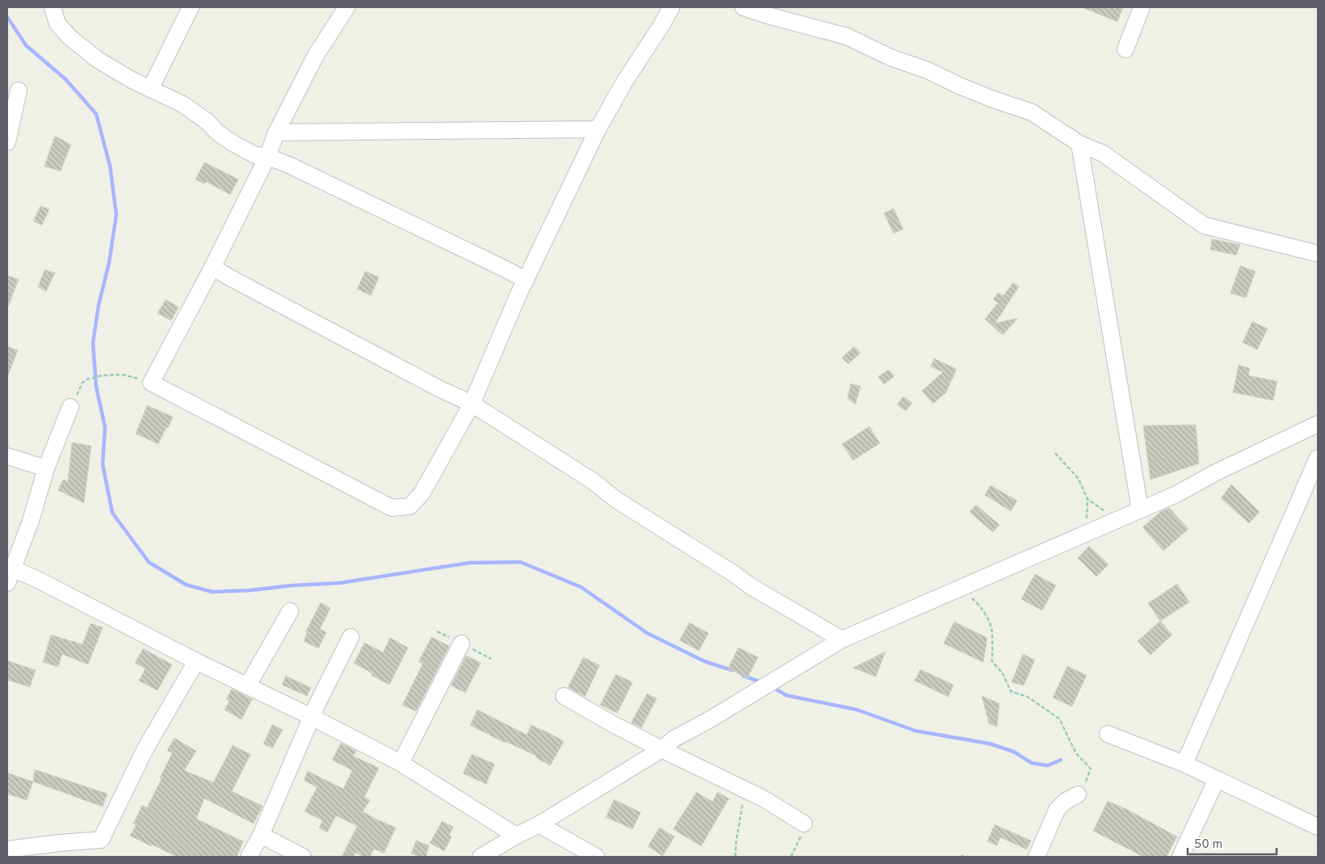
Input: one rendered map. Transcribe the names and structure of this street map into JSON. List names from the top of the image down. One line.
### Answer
{"scale_bar":"50 m"}
